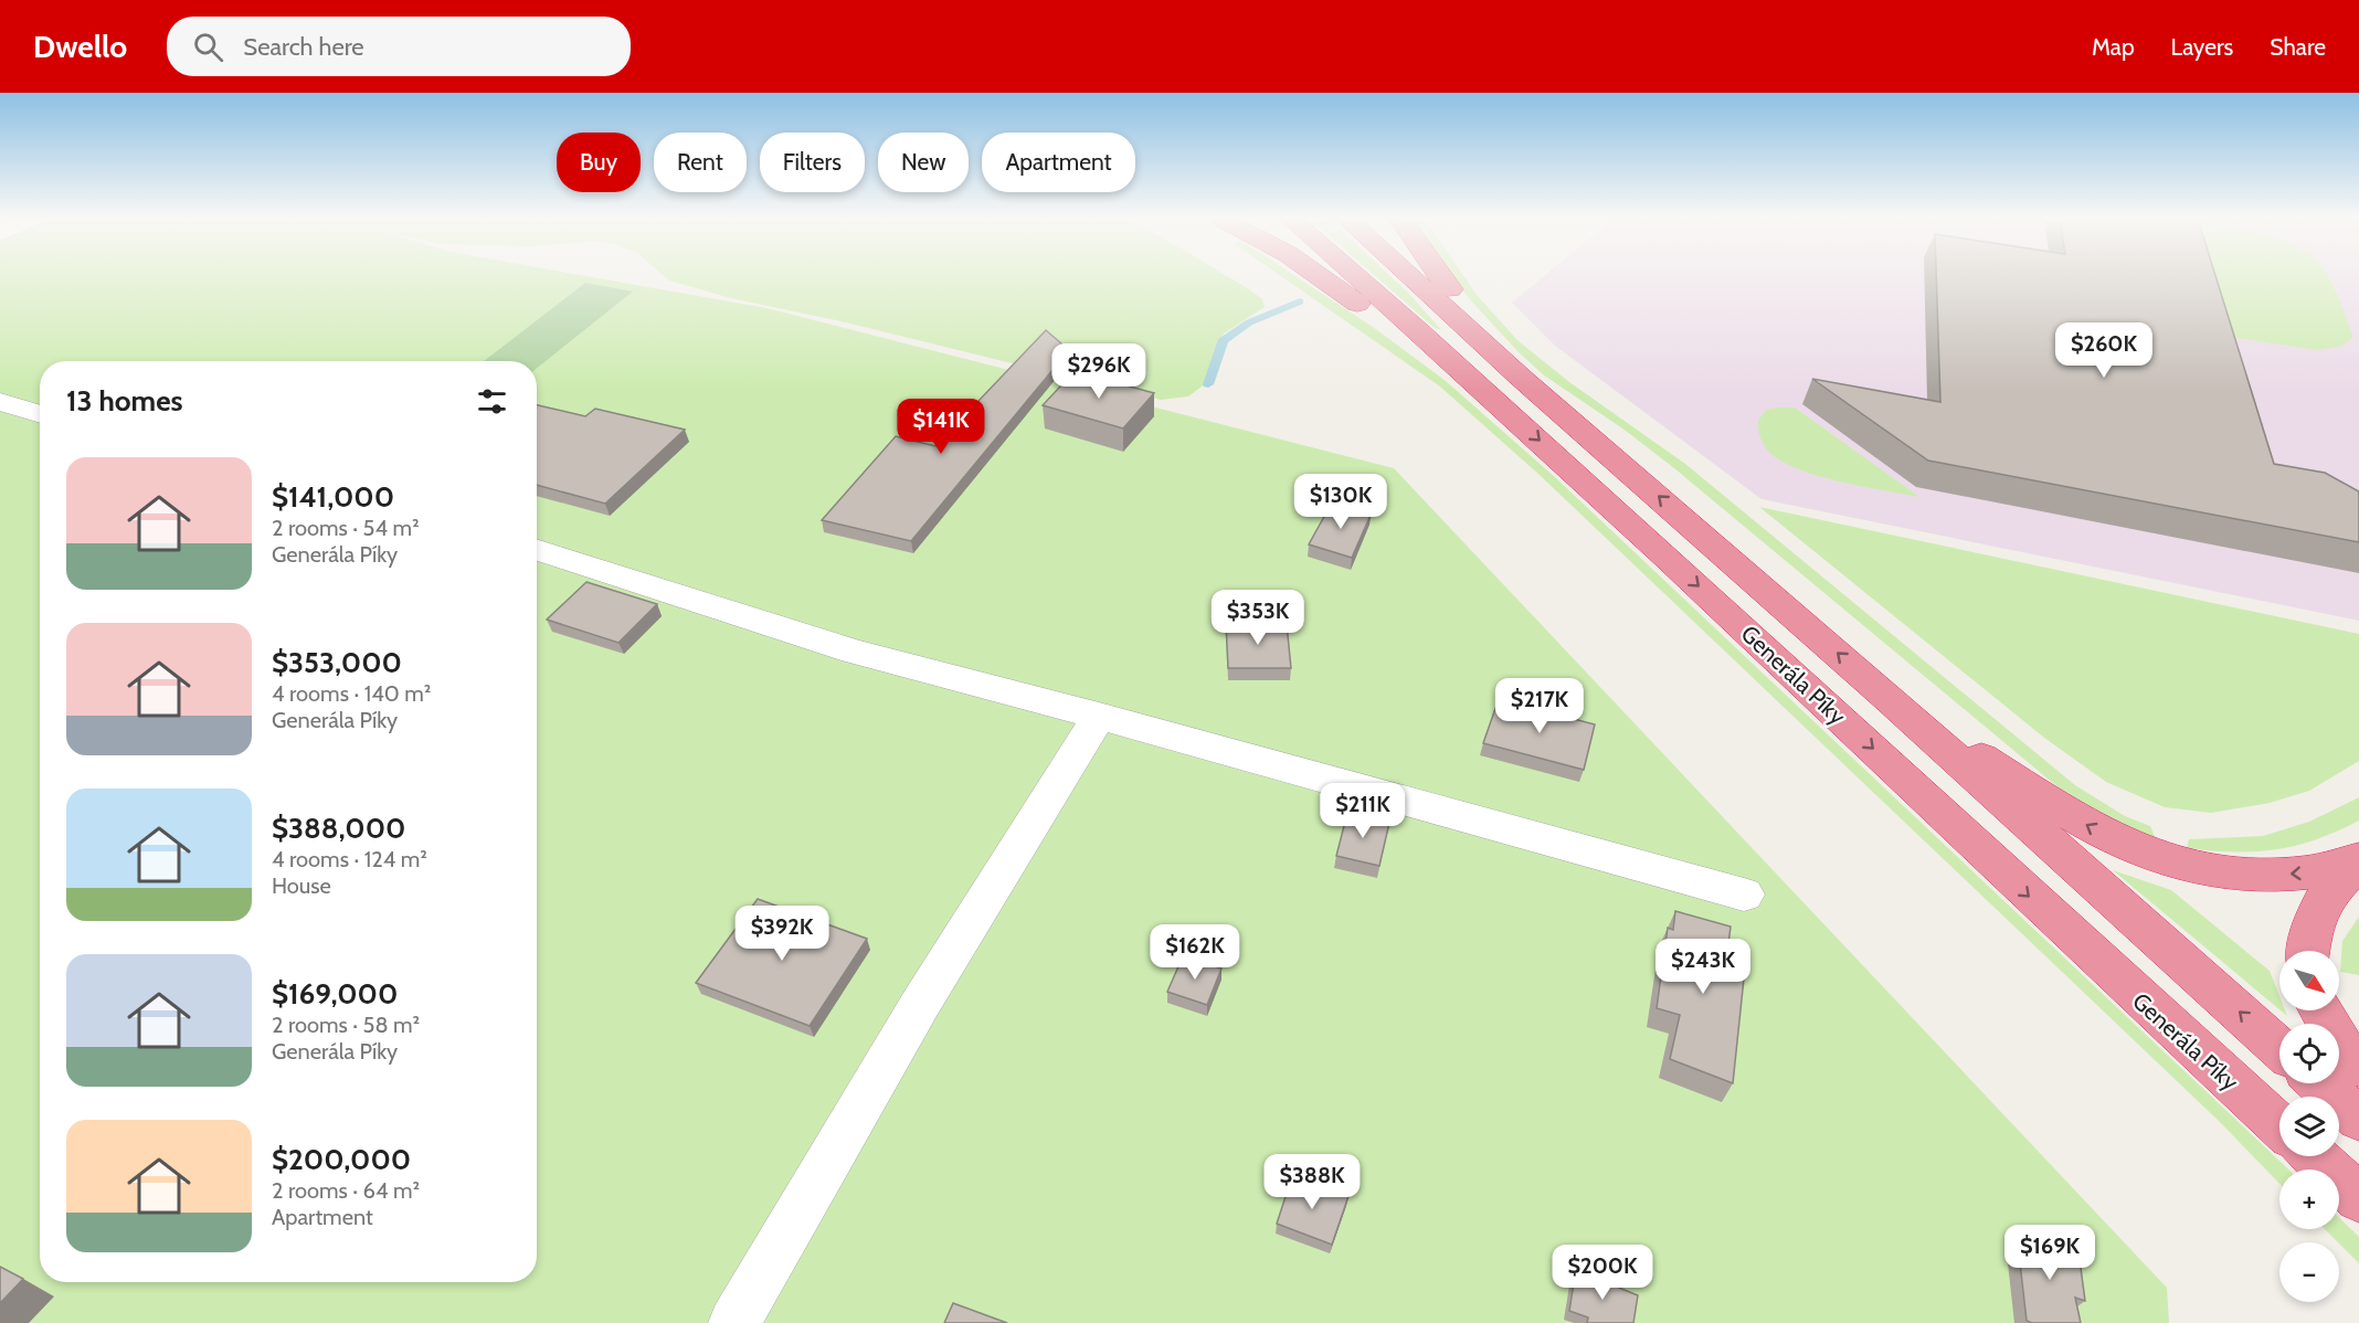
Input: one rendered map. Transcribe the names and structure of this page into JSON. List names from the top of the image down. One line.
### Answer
{"streets":{"highway":["Generála Píky"]},"north":"bottom right","page":{"header":"Dwello","search":"Search here","nav":["Map","Layers","Share"],"chip":["Buy","Rent","Filters","New","Apartment"],"price":["$260K","$296K","$141K","$130K","$353K","$217K","$211K","$392K","$162K","$243K","$388K","$169K","$200K"],"heading":"13 homes","list":[{"name":"$141,000","note":"2 rooms · 54 m² · Generála Píky"},{"name":"$353,000","note":"4 rooms · 140 m² · Generála Píky"},{"name":"$388,000","note":"4 rooms · 124 m² · House"},{"name":"$169,000","note":"2 rooms · 58 m² · Generála Píky"},{"name":"$200,000","note":"2 rooms · 64 m² · Apartment"}],"map_buttons":["+","−"]}}
